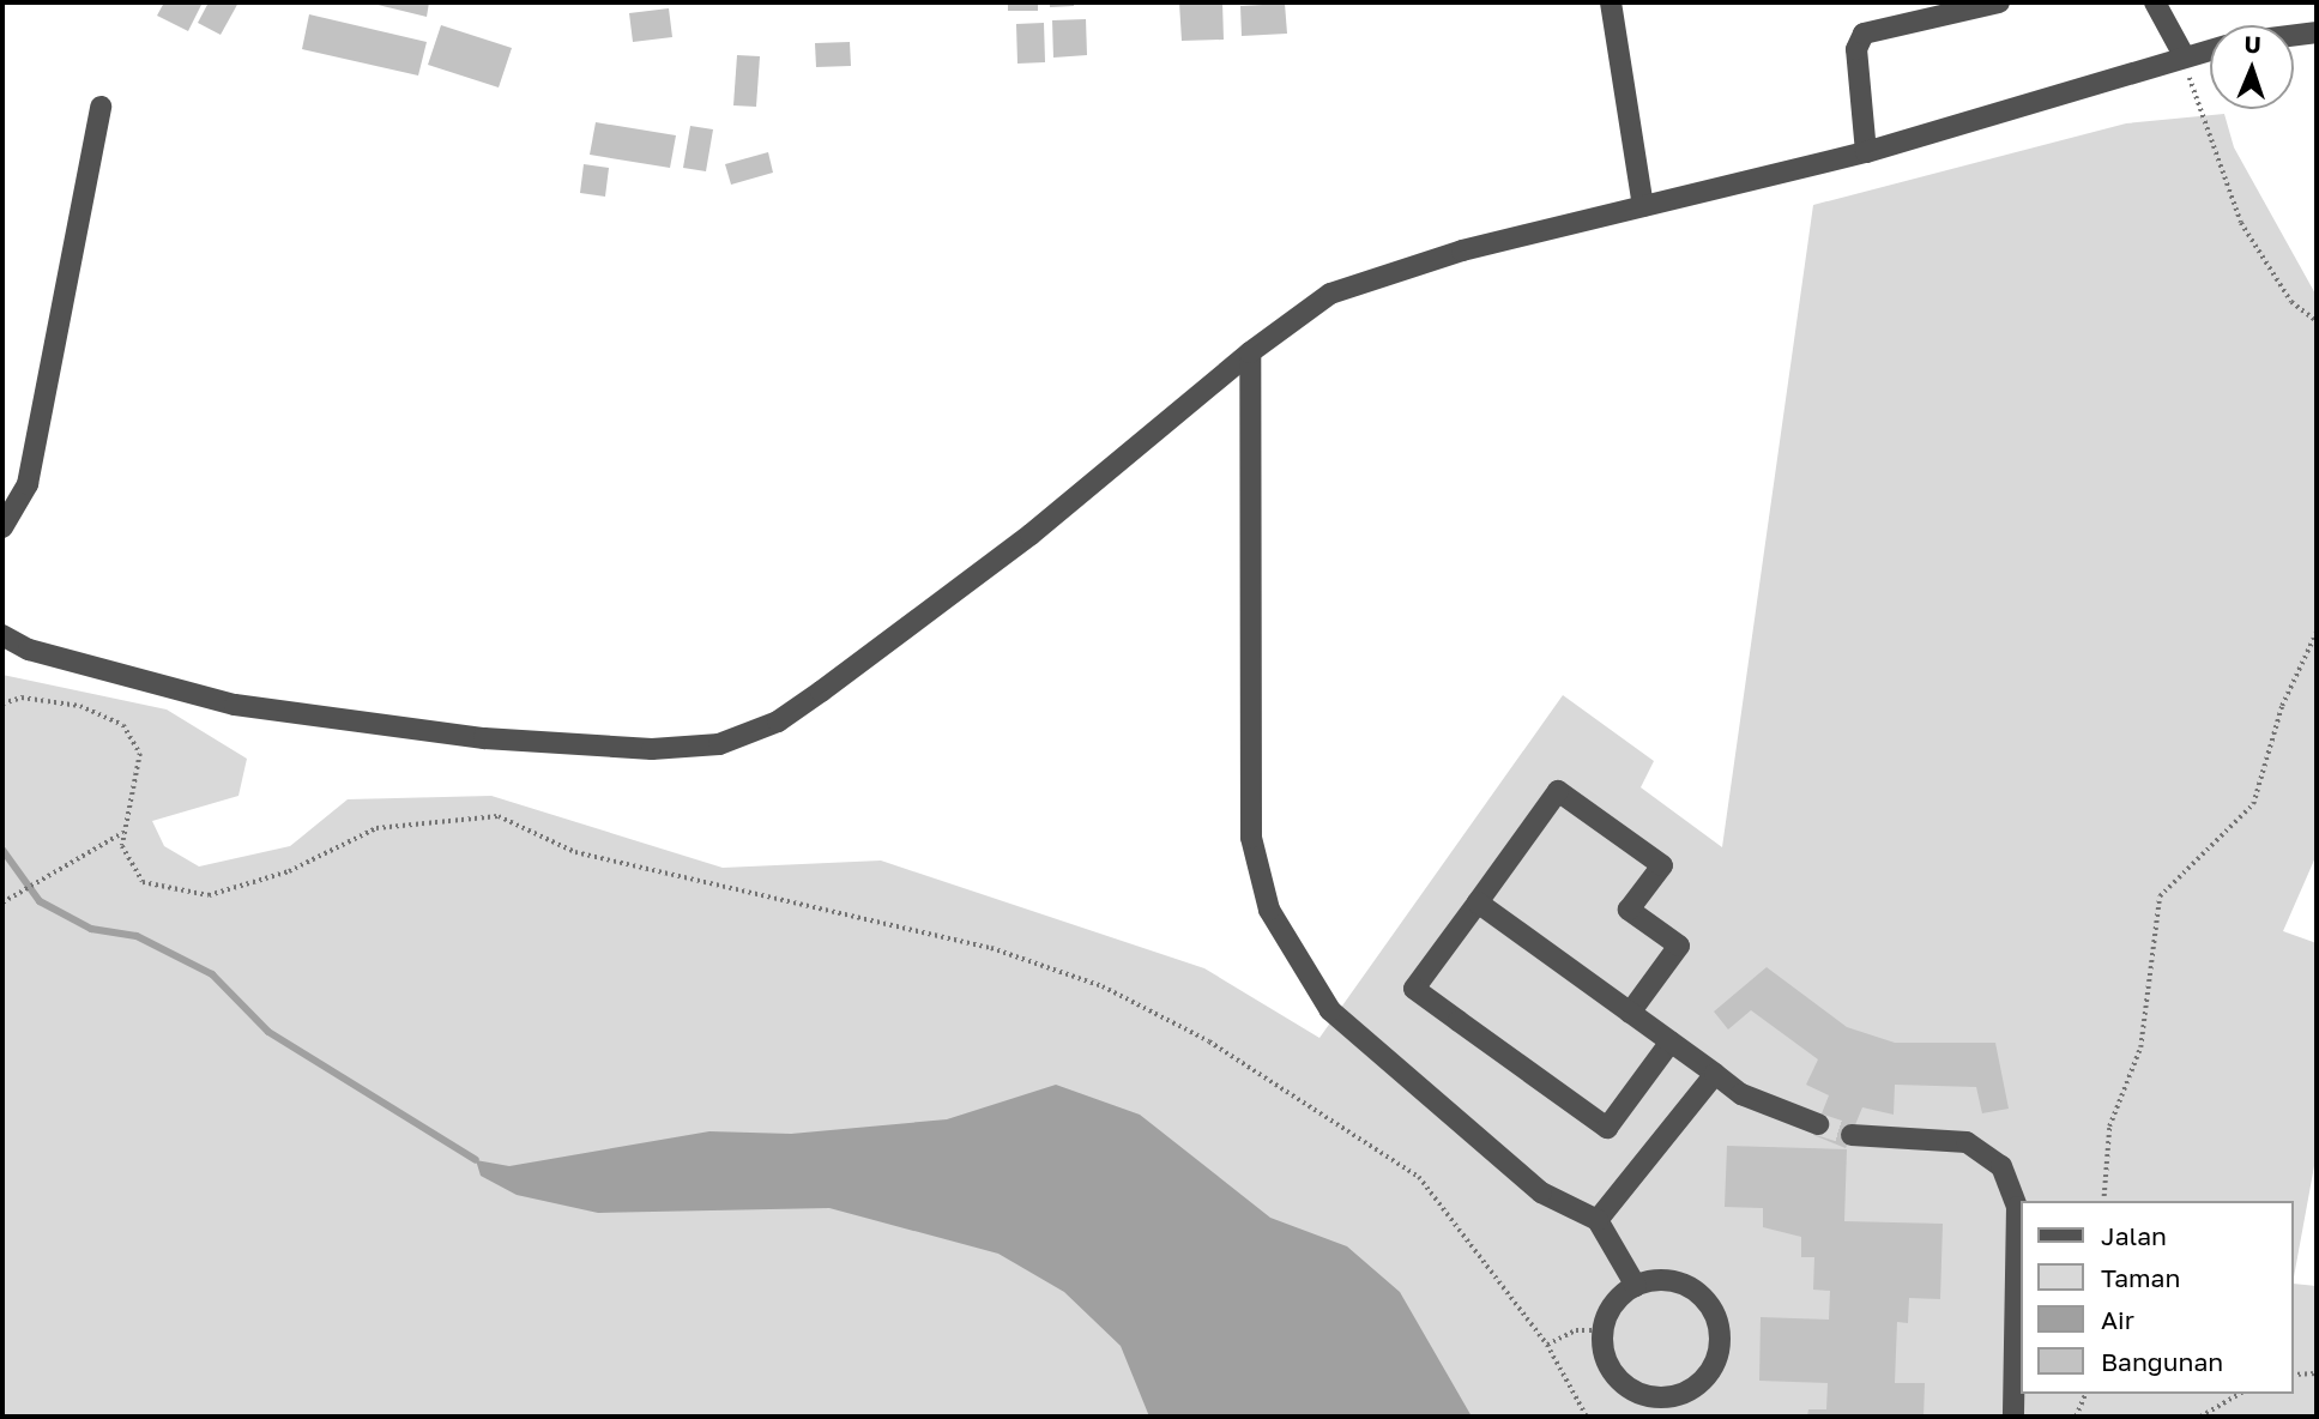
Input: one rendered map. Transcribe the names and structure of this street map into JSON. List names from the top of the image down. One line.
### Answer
{"legend":["Jalan","Taman","Air","Bangunan"],"north":"top"}
